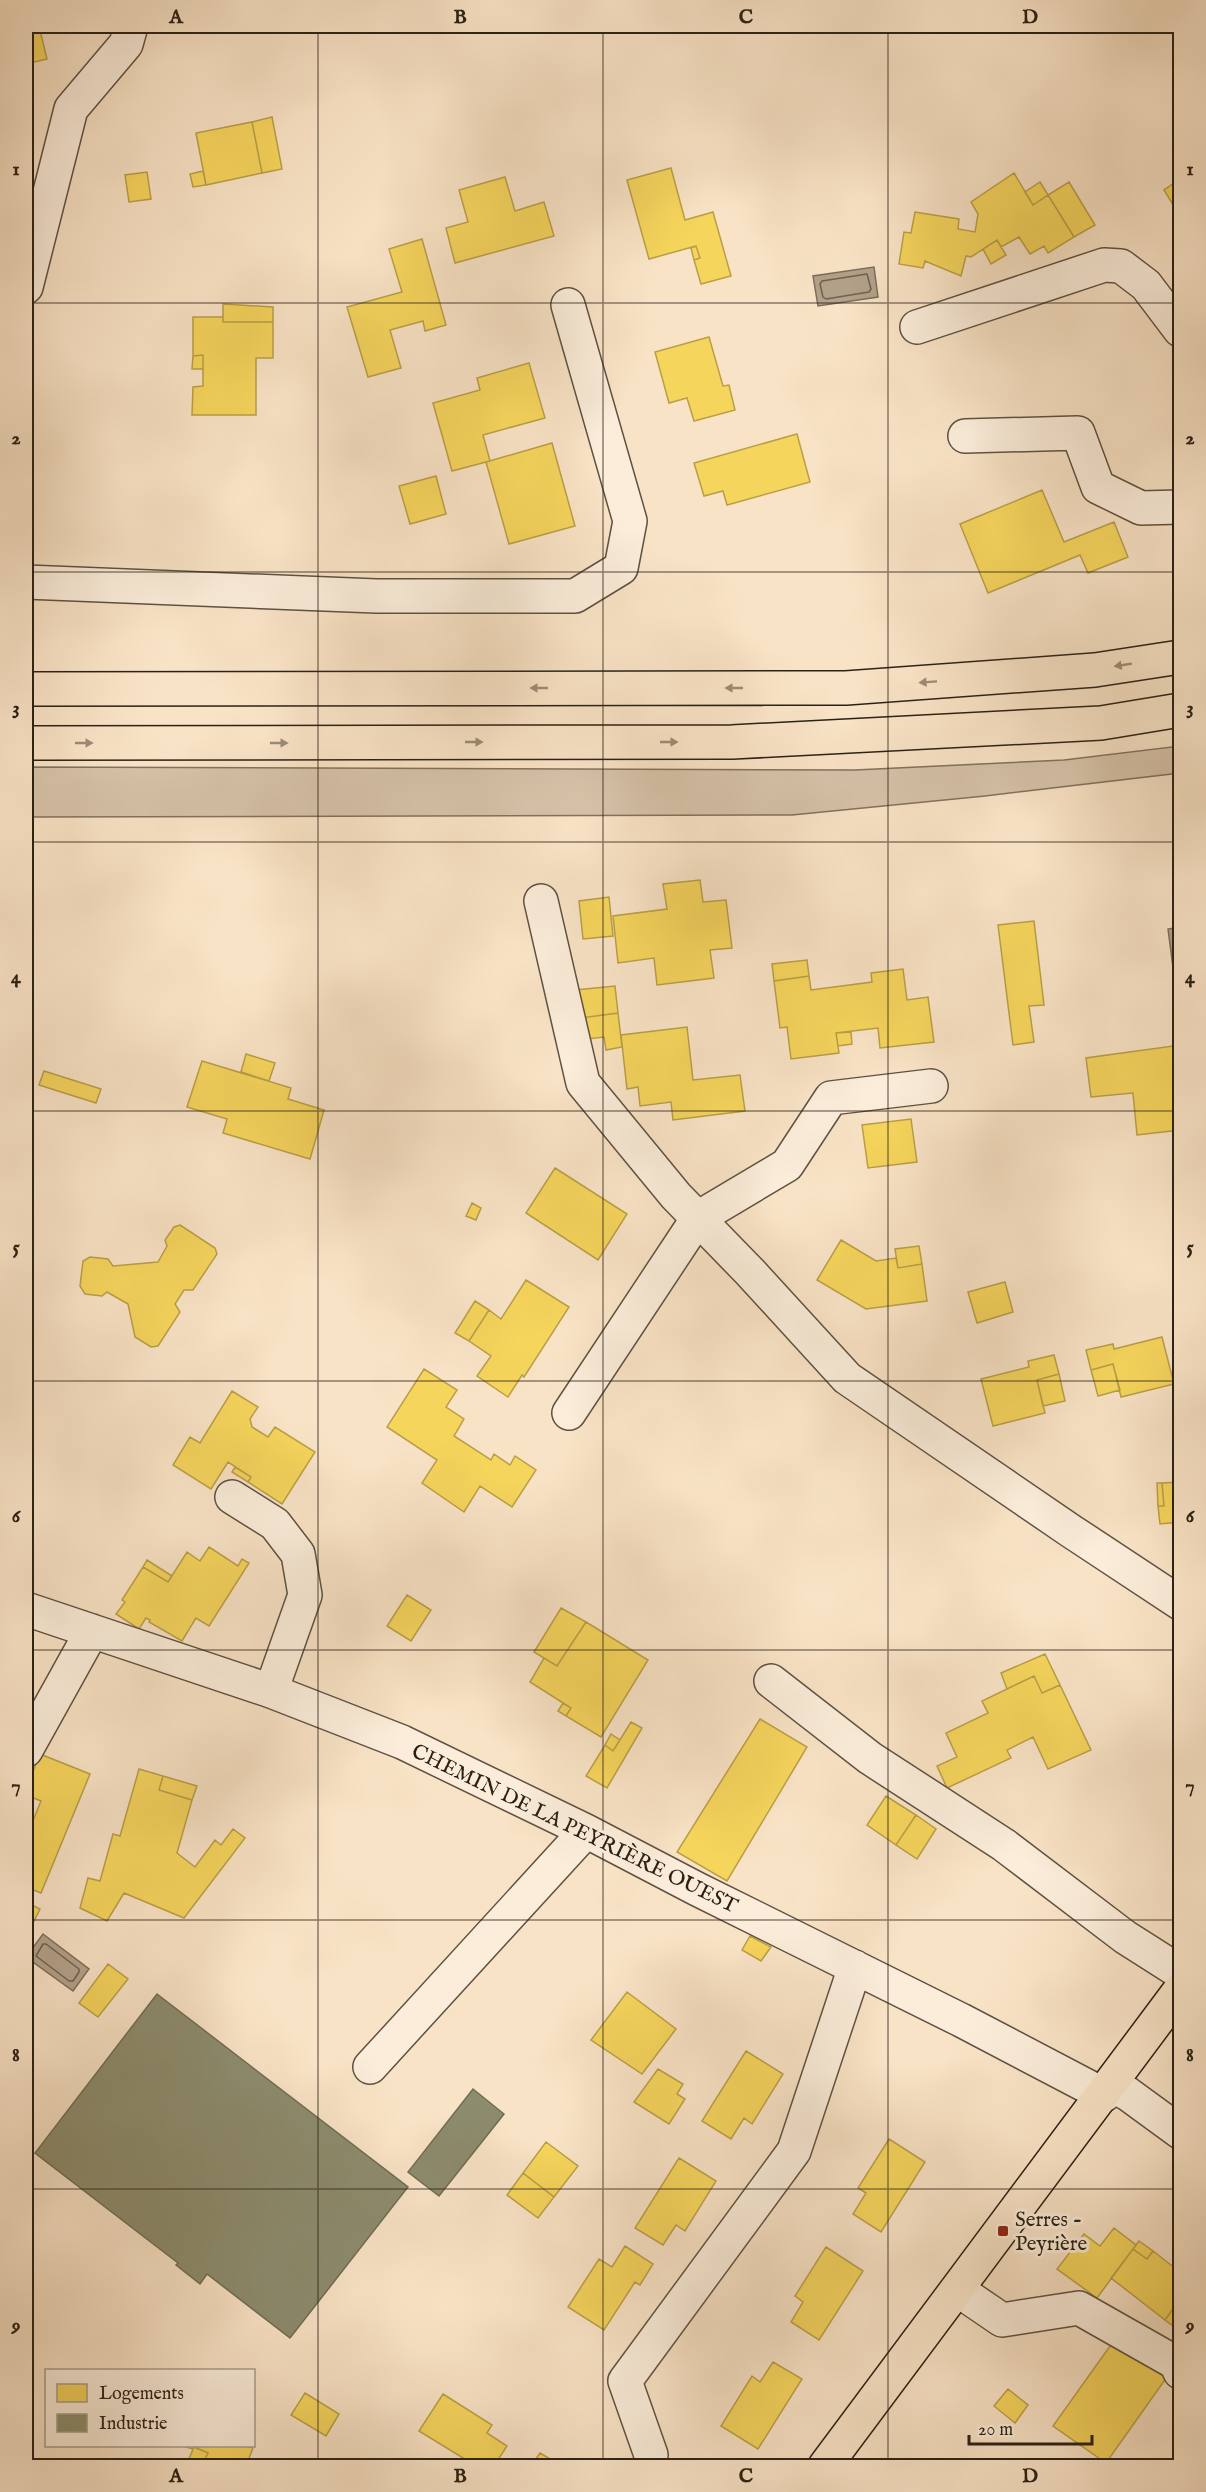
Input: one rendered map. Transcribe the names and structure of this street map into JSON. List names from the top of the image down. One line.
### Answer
{"streets":{"street":["CHEMIN DE LA PEYRIÈRE OUEST"]},"places":{"transit":["Serres - Peyrière"]},"legend":["Logements","Industrie"],"scale_bar":"20 m","grid":{"columns":["A","B","C","D"],"rows":["1","2","3","4","5","6","7","8","9"]}}
